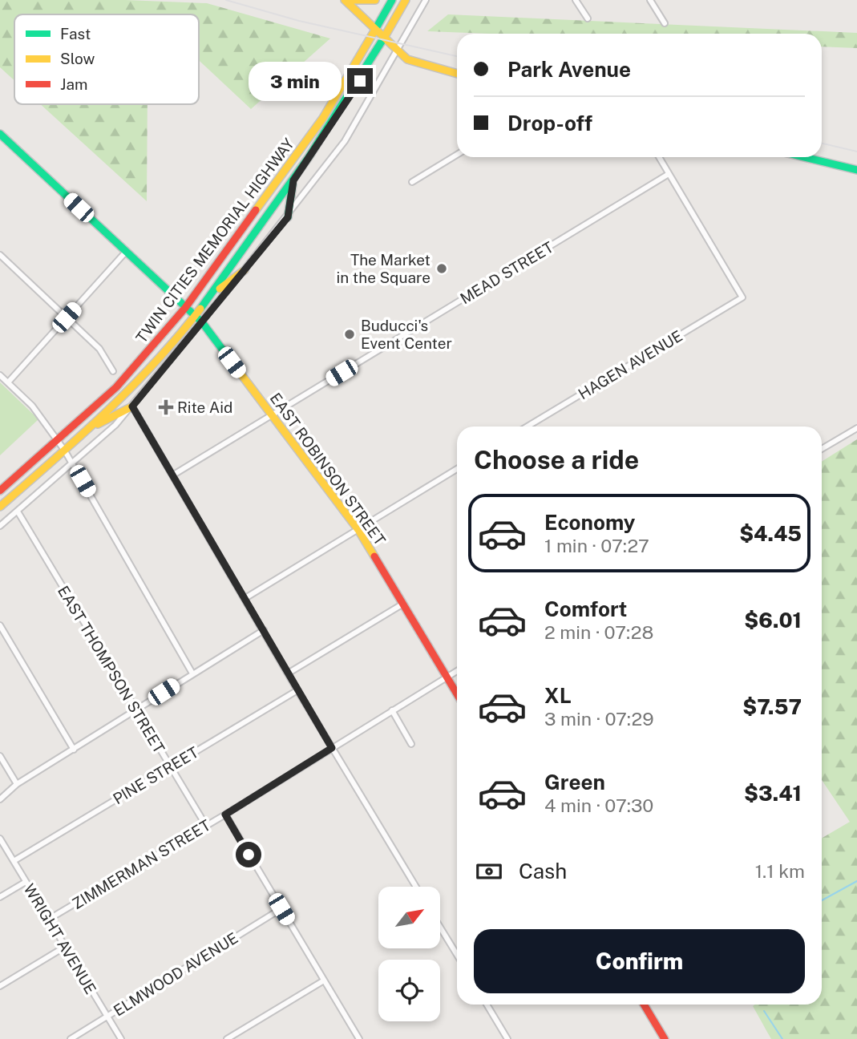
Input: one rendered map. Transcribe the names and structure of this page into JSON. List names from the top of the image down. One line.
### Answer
{"streets":{"main road":["TWIN CITIES MEMORIAL HIGHWAY","EAST ROBINSON STREET"],"street":["MEAD STREET","HAGEN AVENUE","EAST THOMPSON STREET","PINE STREET","ZIMMERMAN STREET","WRIGHT AVENUE","ELMWOOD AVENUE"]},"crossings":[["TWIN CITIES MEMORIAL HIGHWAY","EAST ROBINSON STREET"],["MEAD STREET","HAGEN AVENUE"],["MEAD STREET","EAST ROBINSON STREET"],["EAST ROBINSON STREET","ZIMMERMAN STREET"],["EAST THOMPSON STREET","PINE STREET"],["EAST THOMPSON STREET","ZIMMERMAN STREET"],["PINE STREET","WRIGHT AVENUE"],["ZIMMERMAN STREET","WRIGHT AVENUE"],["WRIGHT AVENUE","ELMWOOD AVENUE"]],"places":{"other":["The Market in the Square","Buducci's Event Center"],"health":["Rite Aid"]},"legend":["Fast","Slow","Jam"],"north":"top right","page":{"banner":["Park Avenue","Drop-off"],"bubble":"3 min","heading":"Choose a ride","list":[{"name":"Economy","note":"1 min · 07:27","value":"$4.45"},{"name":"Comfort","note":"2 min · 07:28","value":"$6.01"},{"name":"XL","note":"3 min · 07:29","value":"$7.57"},{"name":"Green","note":"4 min · 07:30","value":"$3.41"}],"pay":["Cash","1.1 km"],"buttons":"Confirm"}}
